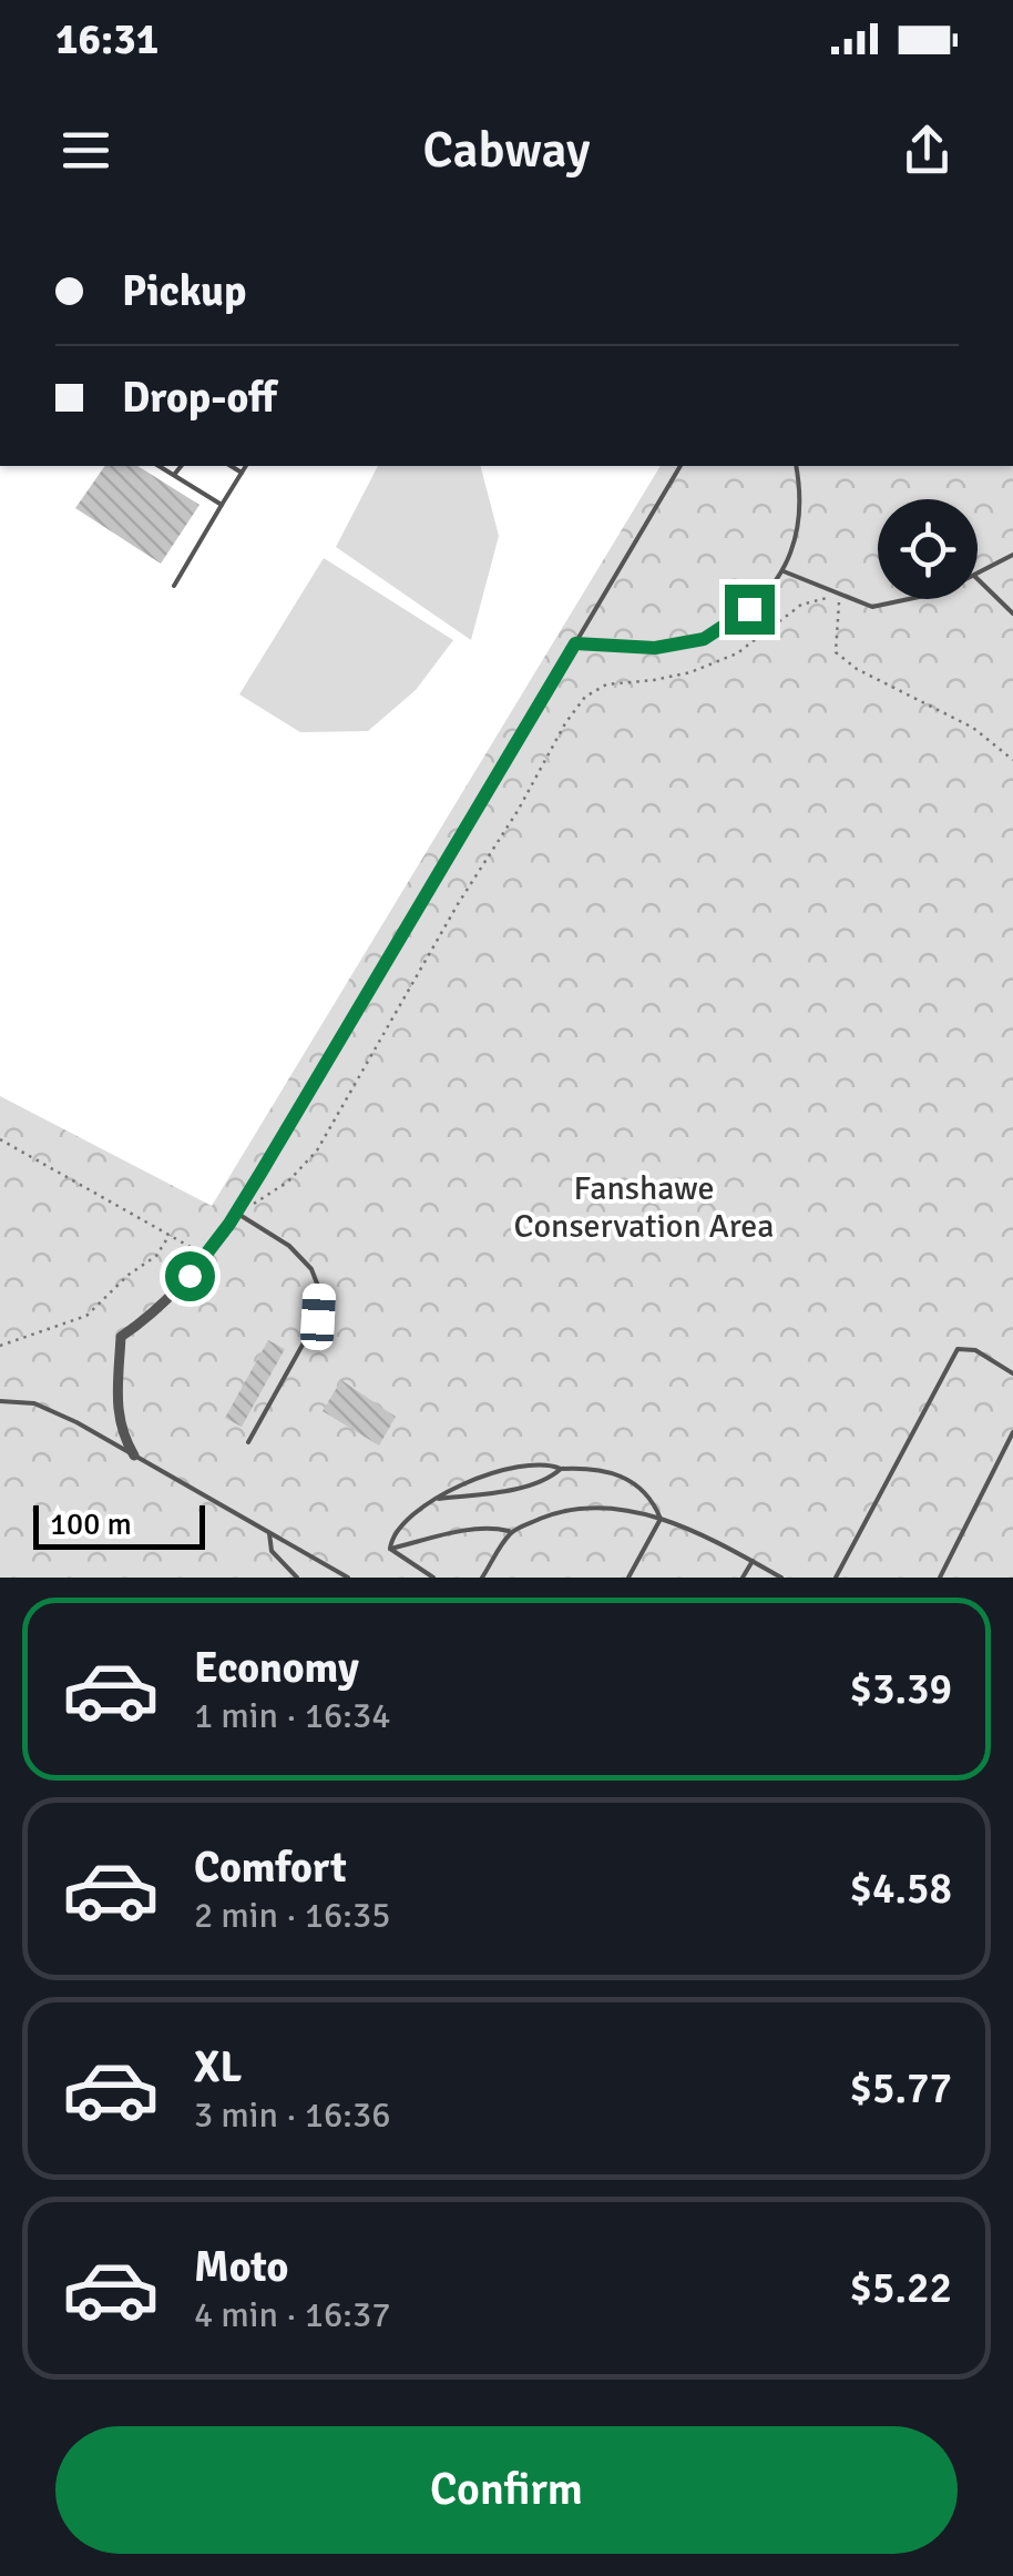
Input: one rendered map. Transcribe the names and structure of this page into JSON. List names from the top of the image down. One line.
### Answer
{"parks":["Fanshawe Conservation Area"],"scale_bar":"100 m","page":{"status":"16:31","header":"Cabway","banner":["Pickup","Drop-off"],"scale":"100 m","list":[{"name":"Economy","note":"1 min · 16:34","value":"$3.39"},{"name":"Comfort","note":"2 min · 16:35","value":"$4.58"},{"name":"XL","note":"3 min · 16:36","value":"$5.77"},{"name":"Moto","note":"4 min · 16:37","value":"$5.22"}],"buttons":"Confirm"}}
